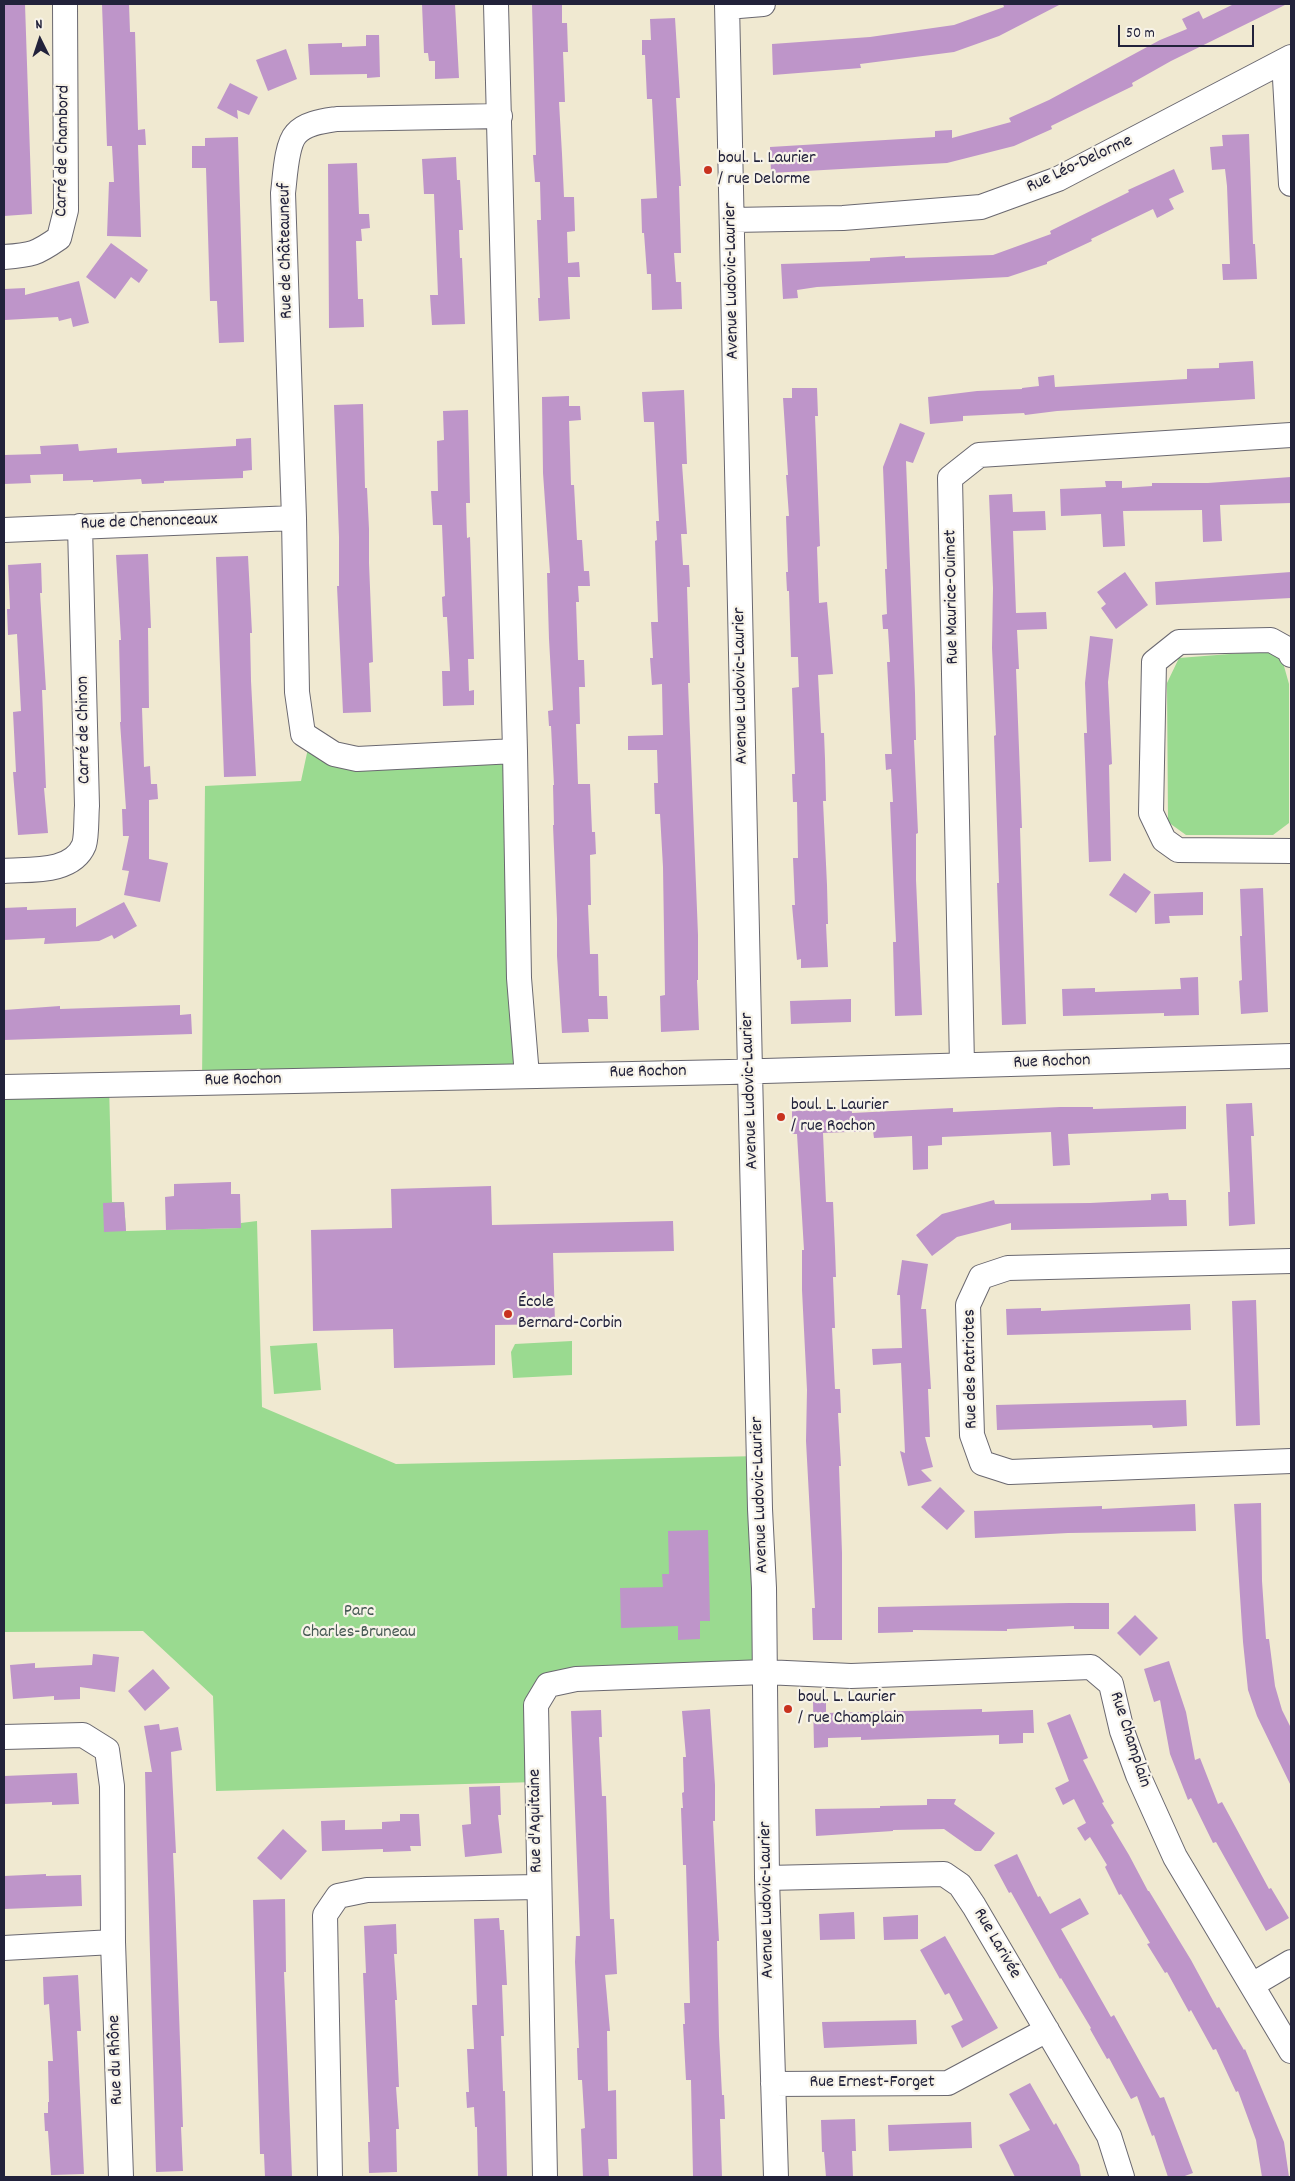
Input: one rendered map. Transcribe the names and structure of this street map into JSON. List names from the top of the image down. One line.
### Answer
{"streets":{"street":["Carré de Chambord","Rue Léo-Delorme","Rue de Châteauneuf","Avenue Ludovic-Laurier","Rue de Chenonceaux","Rue Maurice-Ouimet","Carré de Chinon","Rue Rochon","Rue des Patriotes","Rue Champlain","Rue d'Aquitaine","Rue Larivée","Rue du Rhône","Rue Ernest-Forget"]},"crossings":[["Rue Léo-Delorme","Avenue Ludovic-Laurier"],["Rue de Châteauneuf","Rue de Chenonceaux"],["Avenue Ludovic-Laurier","Rue Rochon"],["Avenue Ludovic-Laurier","Rue Champlain"],["Avenue Ludovic-Laurier","Rue d'Aquitaine"],["Avenue Ludovic-Laurier","Rue Larivée"],["Avenue Ludovic-Laurier","Rue Ernest-Forget"],["Rue de Chenonceaux","Carré de Chinon"],["Rue Maurice-Ouimet","Rue Rochon"],["Rue Champlain","Rue d'Aquitaine"],["Rue Larivée","Rue Ernest-Forget"]],"parks":["Parc Charles-Bruneau"],"places":["boul. L. Laurier / rue Delorme","boul. L. Laurier / rue Rochon","École Bernard-Corbin","boul. L. Laurier / rue Champlain"],"scale_bar":"50 m","north":"top"}
